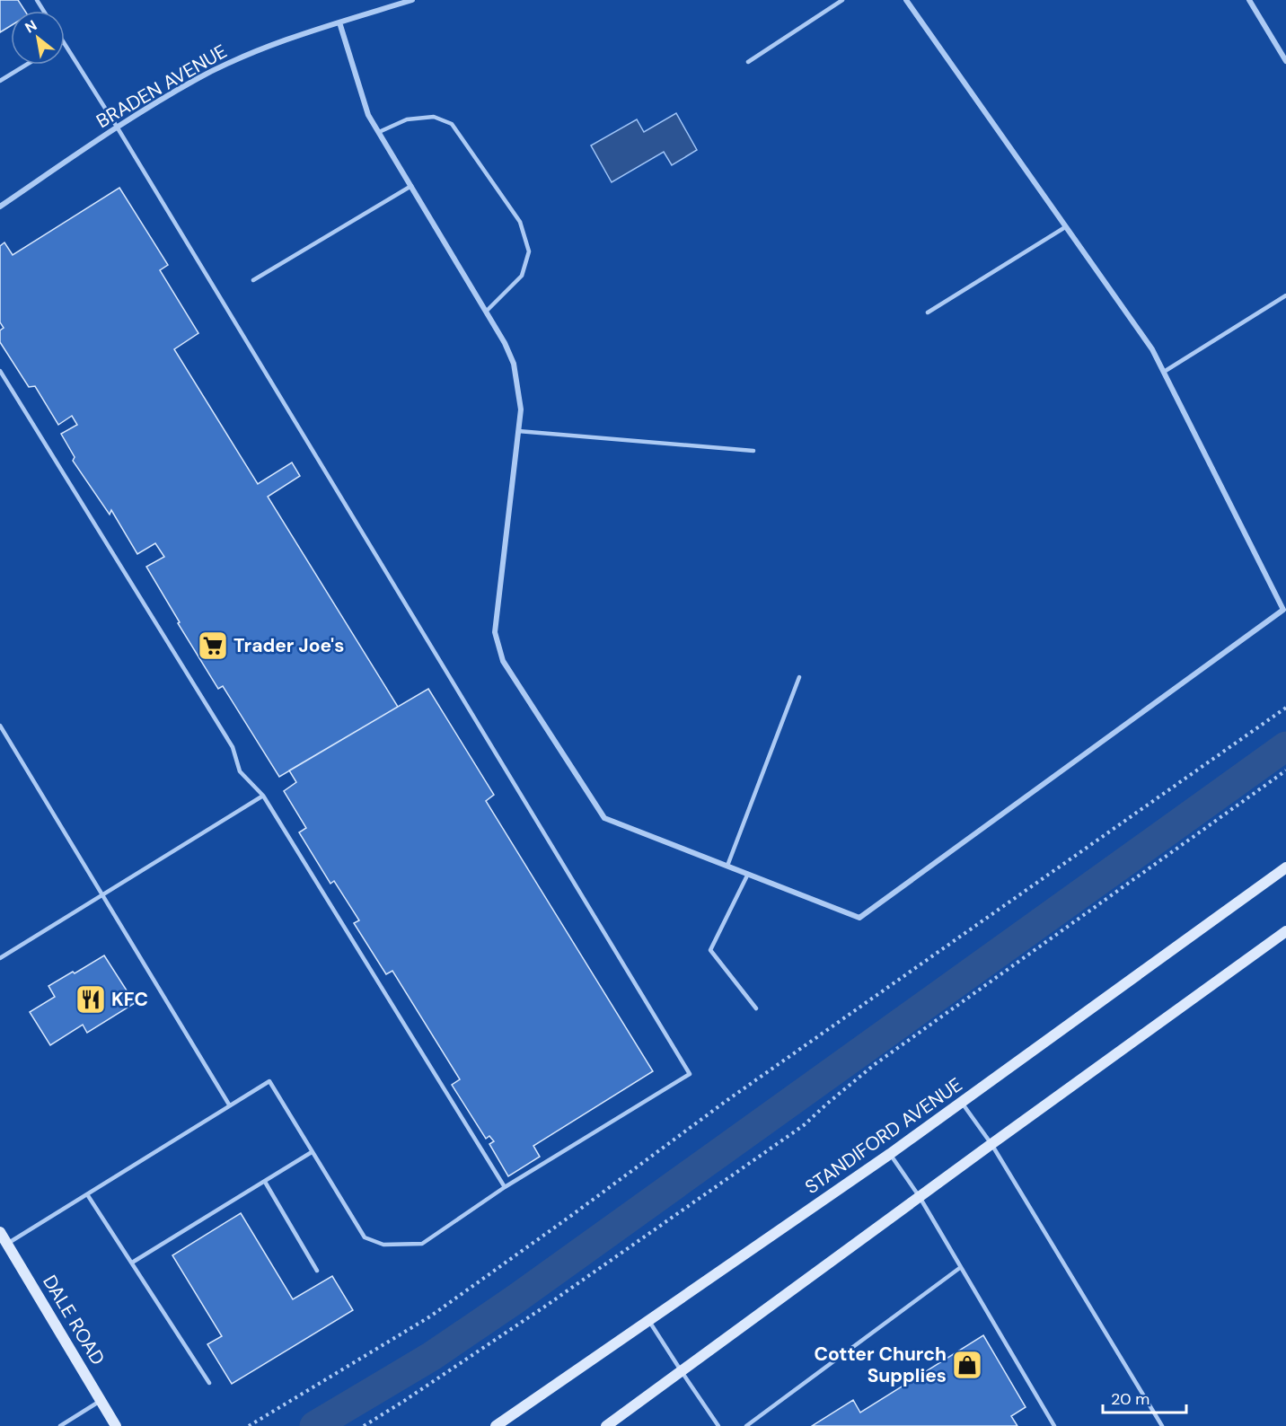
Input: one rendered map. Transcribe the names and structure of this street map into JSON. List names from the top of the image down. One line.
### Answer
{"streets":{"main road":["STANDIFORD AVENUE","DALE ROAD"],"street":["BRADEN AVENUE"]},"places":{"supermarket":["Trader Joe's"],"restaurant":["KFC"],"shop":["Cotter Church Supplies"]},"scale_bar":"20 m","north":"top left"}
